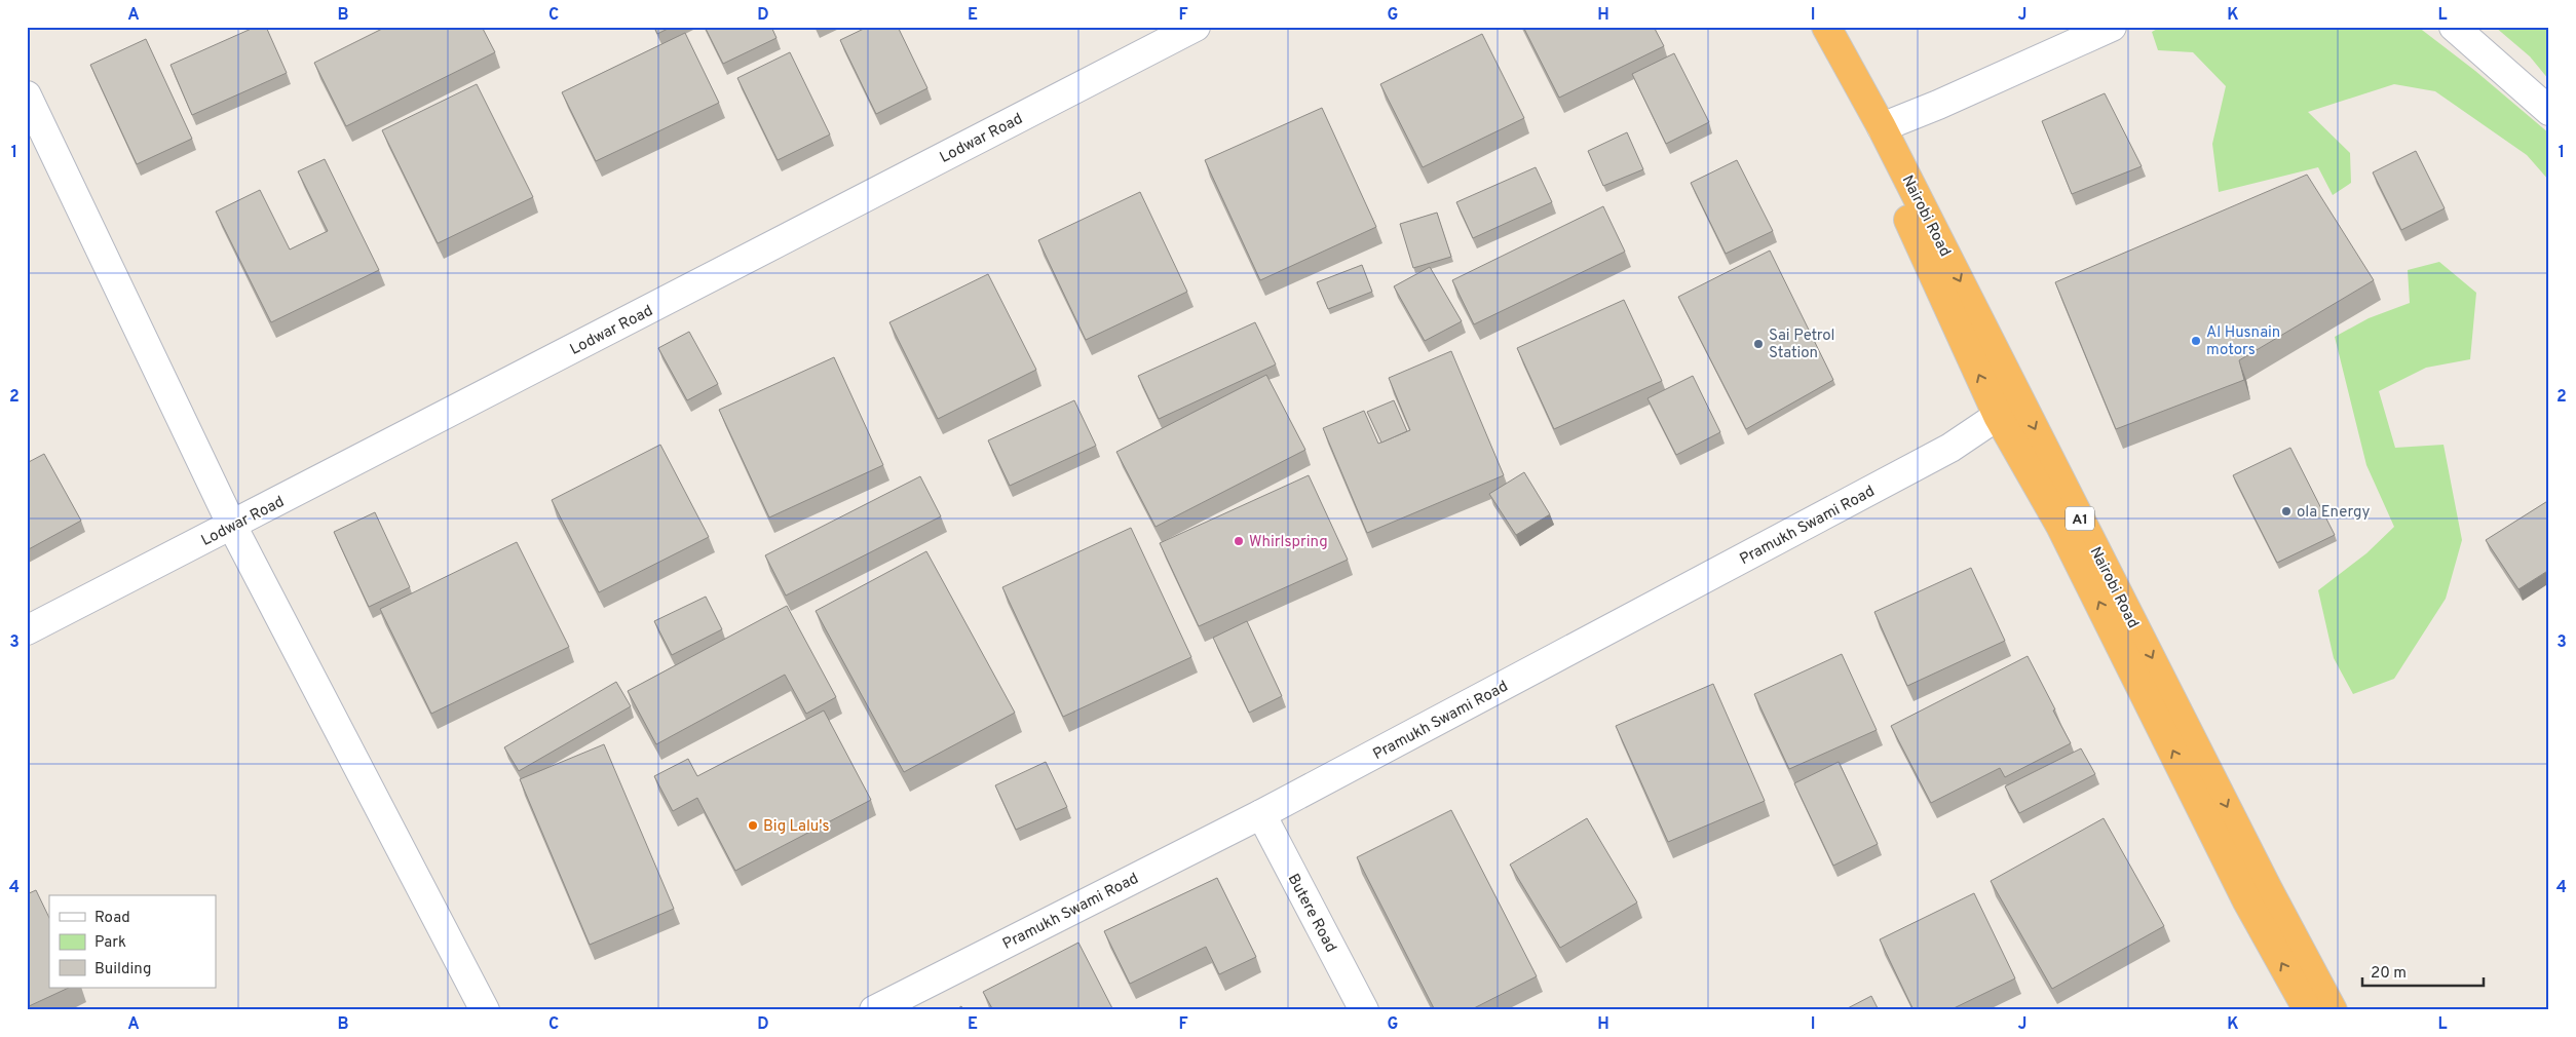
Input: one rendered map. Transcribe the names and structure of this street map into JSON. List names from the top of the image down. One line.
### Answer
{"streets":{"highway":["Nairobi Road","A1"],"street":["Lodwar Road","Pramukh Swami Road","Butere Road"]},"crossings":[["Nairobi Road","Pramukh Swami Road"],["Pramukh Swami Road","Butere Road"]],"places":["Al Husnain motors","Sai Petrol Station","ola Energy","Whirlspring","Big Lalu's"],"legend":["Road","Park","Building"],"scale_bar":"20 m","grid":{"columns":["A","B","C","D","E","F","G","H","I","J","K","L"],"rows":["1","2","3","4"]}}
